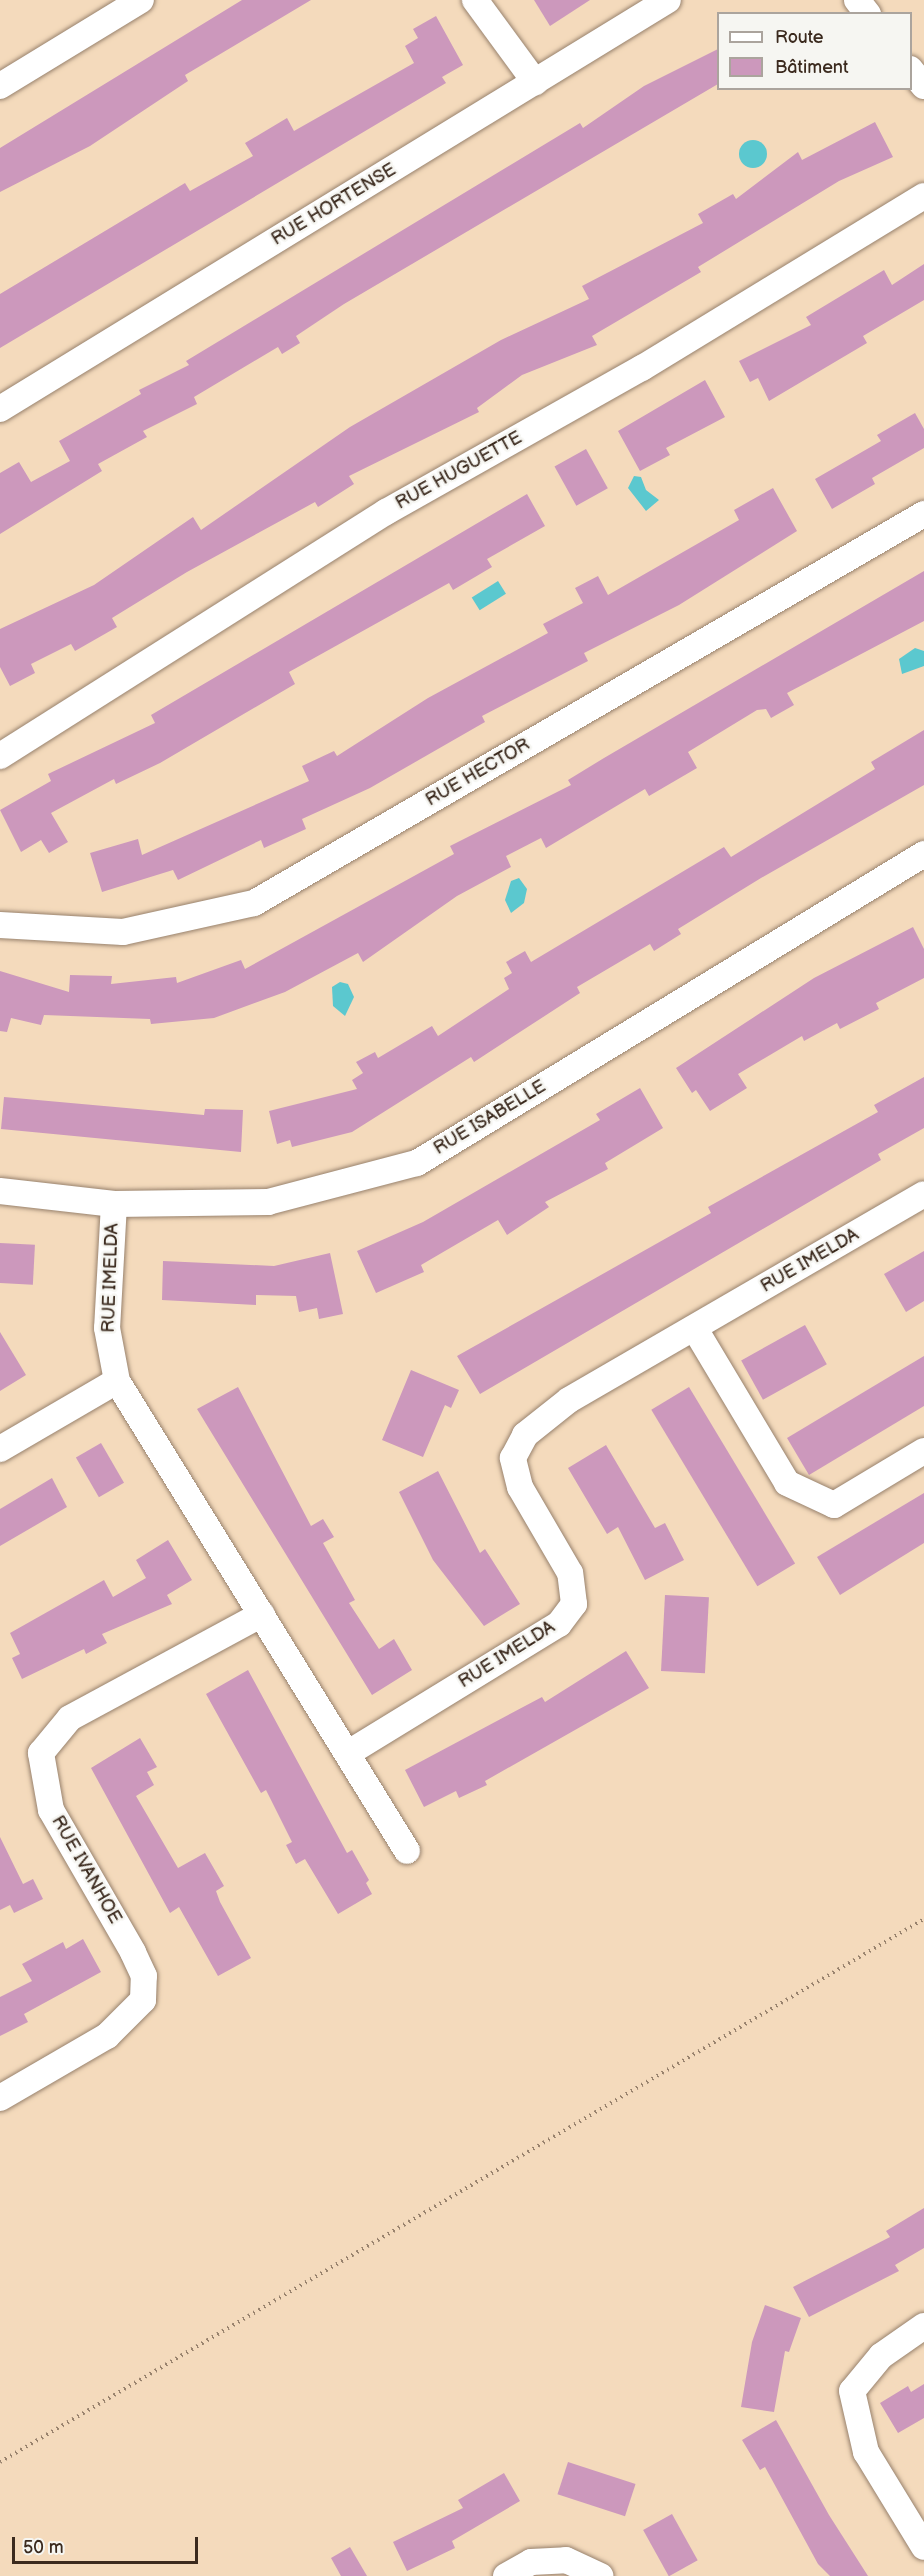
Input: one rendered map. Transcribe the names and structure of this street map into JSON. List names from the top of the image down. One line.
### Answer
{"streets":{"street":["RUE HORTENSE","RUE HUGUETTE","RUE HECTOR","RUE ISABELLE","RUE IMELDA","RUE IVANHOE"]},"crossings":[["RUE ISABELLE","RUE IMELDA"],["RUE IMELDA","RUE IVANHOE"]],"legend":["Route","Bâtiment"],"scale_bar":"50 m"}
